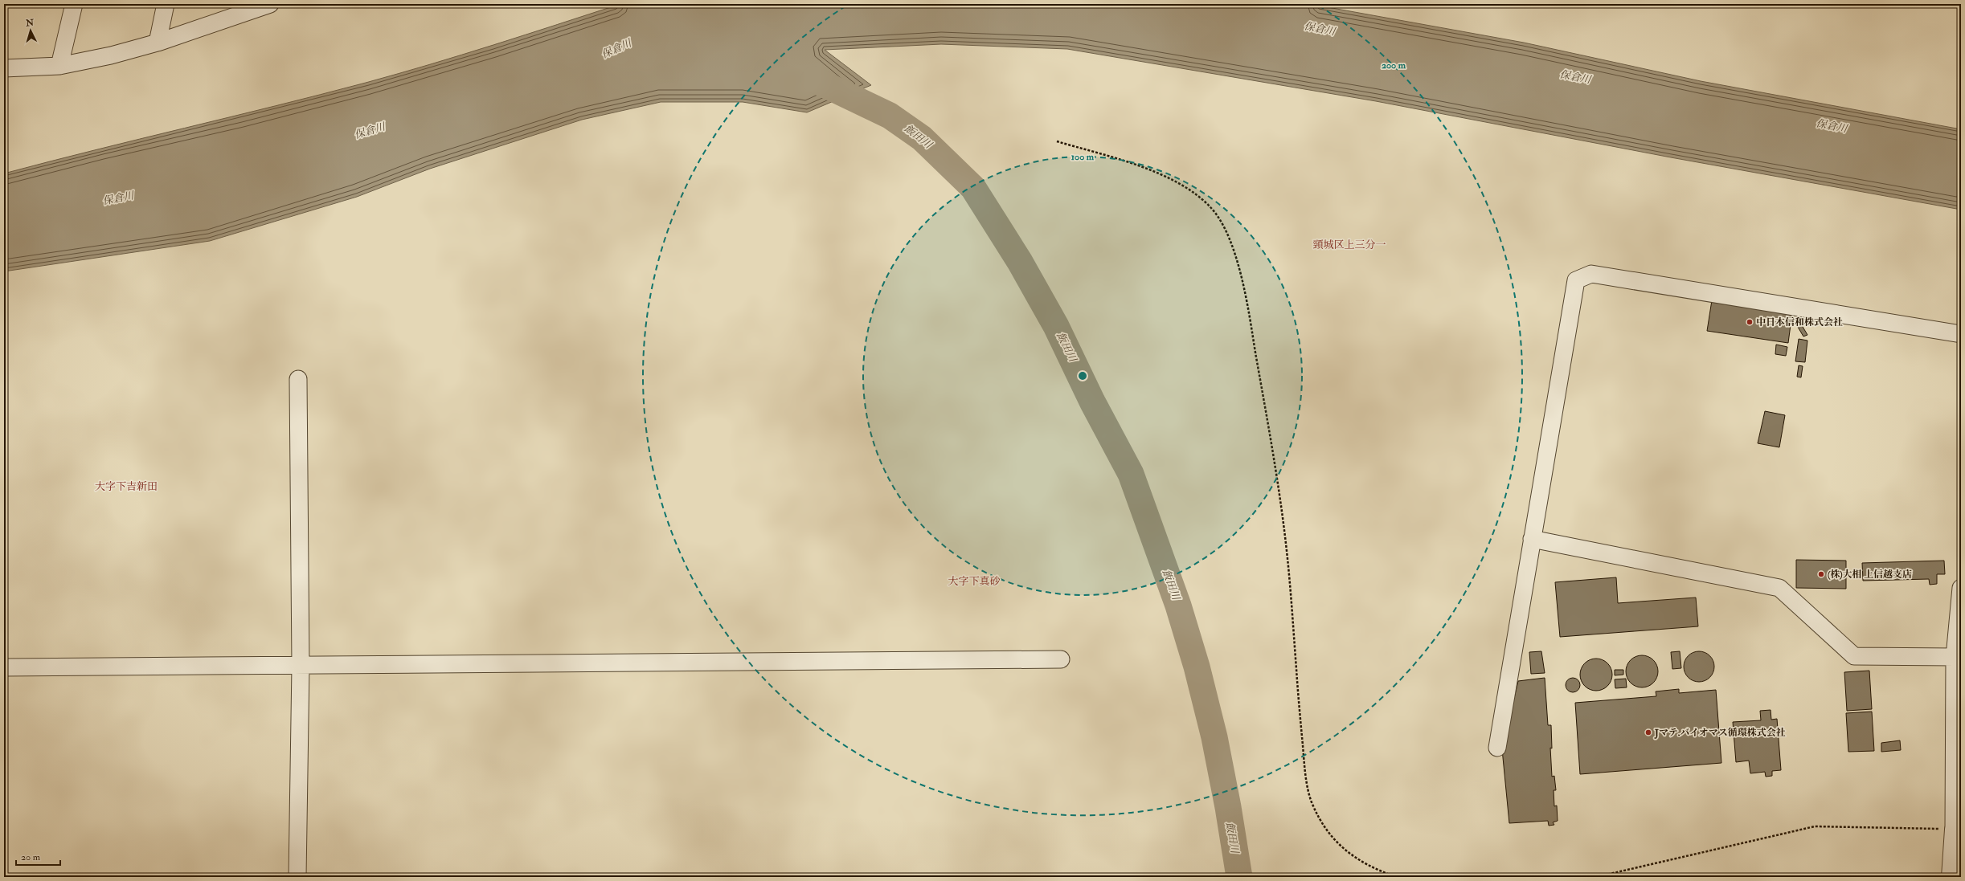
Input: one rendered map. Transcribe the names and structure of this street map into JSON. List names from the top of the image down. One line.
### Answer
{"districts":["頸城区上三分一","大字下吉新田","大字下真砂"],"water":["保倉川","飯田川"],"places":["中日本信和株式会社","(株)大相 上信越支店","Jマテ.バイオマス循環株式会社"],"scale_bar":"20 m","north":"top","rings":["200 m","100 m"]}
